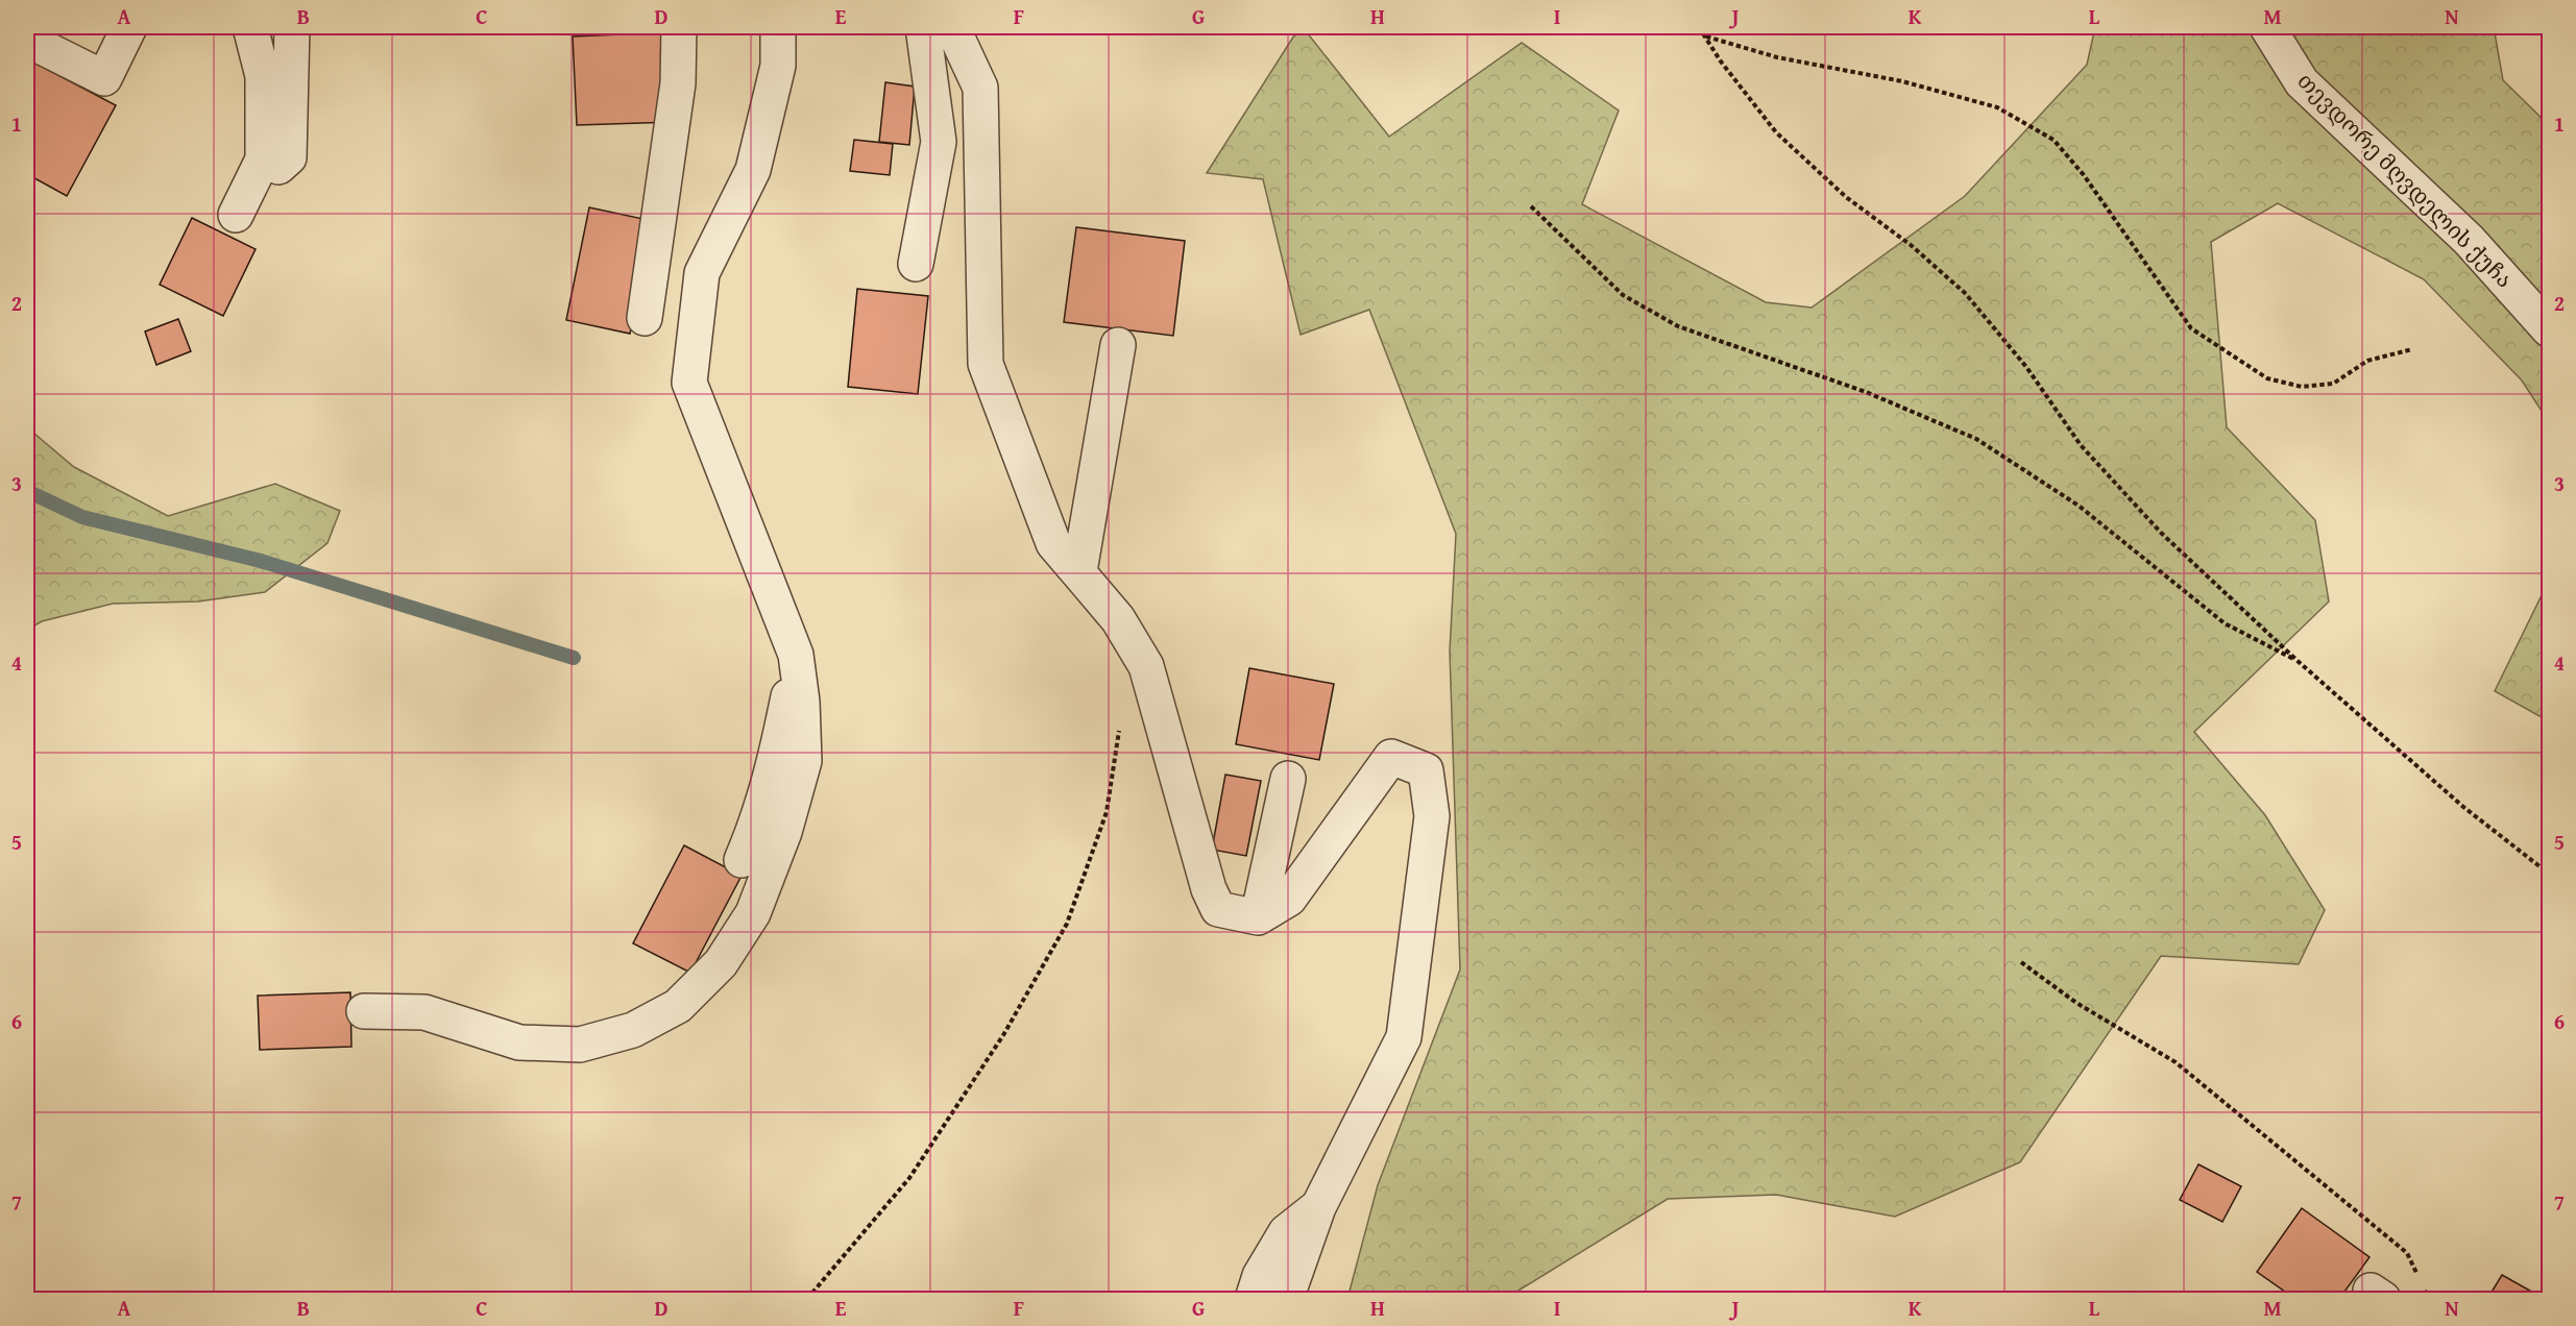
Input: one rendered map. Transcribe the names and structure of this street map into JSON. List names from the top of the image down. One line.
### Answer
{"streets":{"street":["თევდორე მღვდელის ქუჩა"]},"grid":{"columns":["A","B","C","D","E","F","G","H","I","J","K","L","M","N"],"rows":["1","2","3","4","5","6","7"]}}
